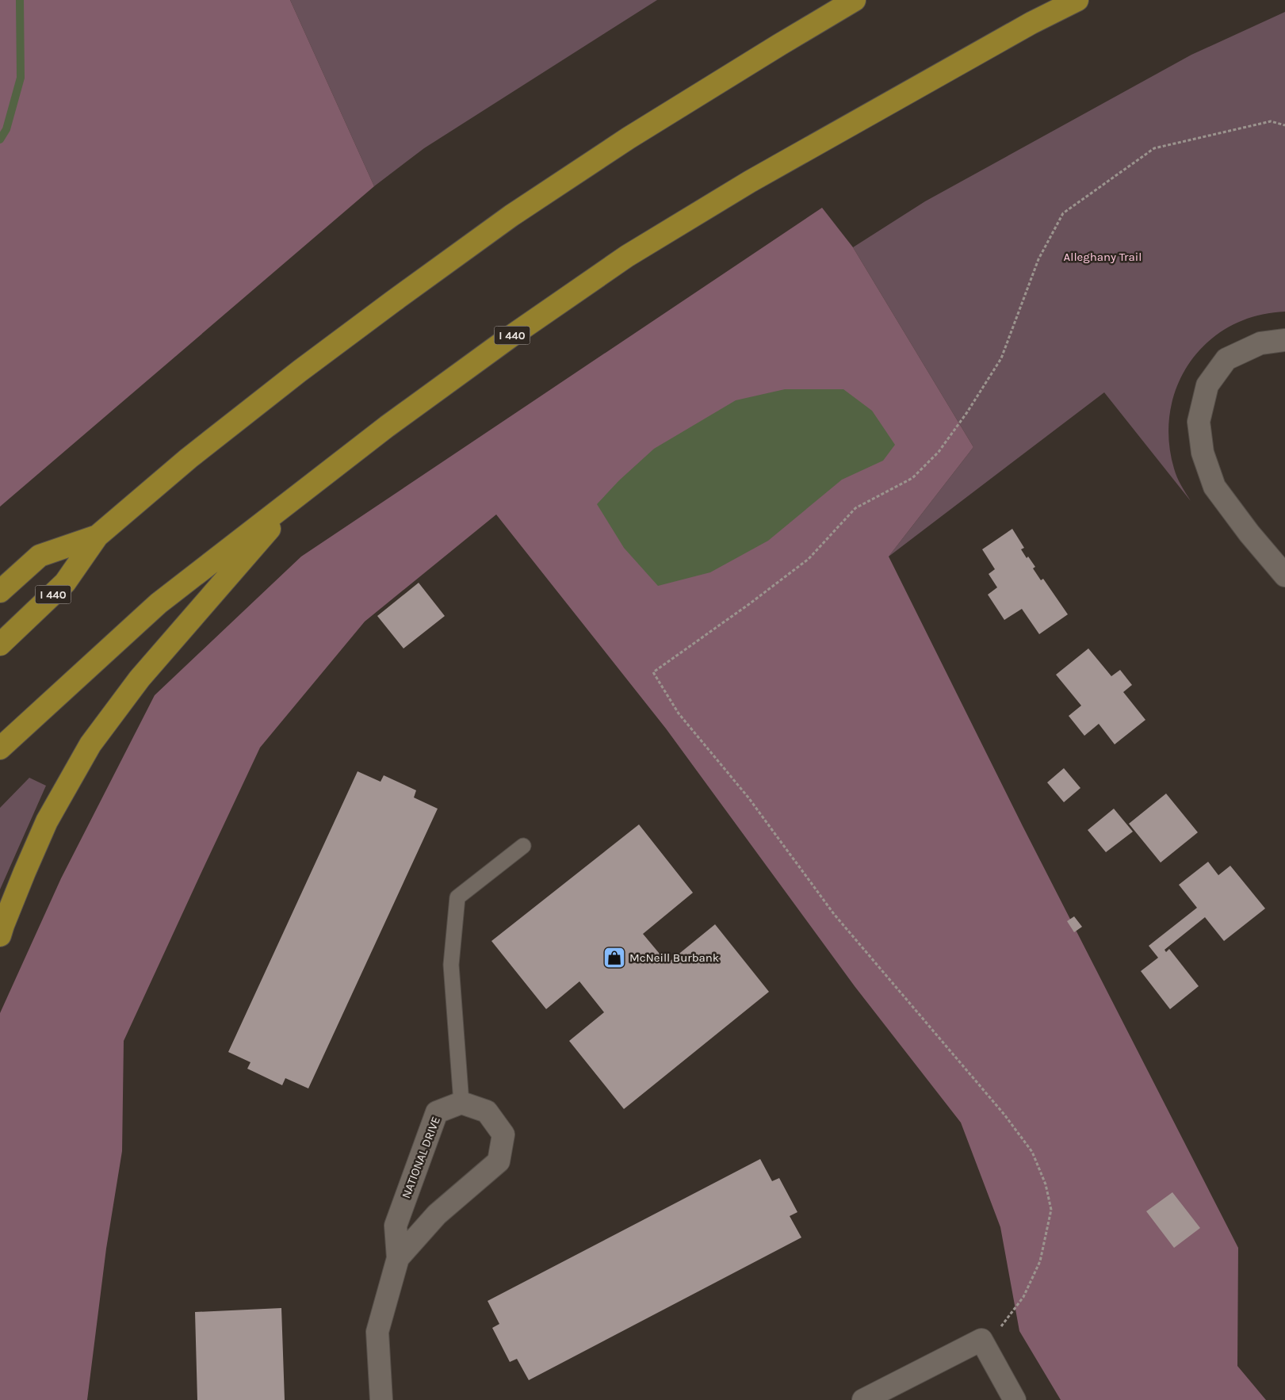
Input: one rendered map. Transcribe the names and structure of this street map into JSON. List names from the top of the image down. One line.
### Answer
{"streets":{"highway":["I 440"],"street":["NATIONAL DRIVE"]},"parks":["Alleghany Trail"],"places":{"shop":["McNeill Burbank"]}}
